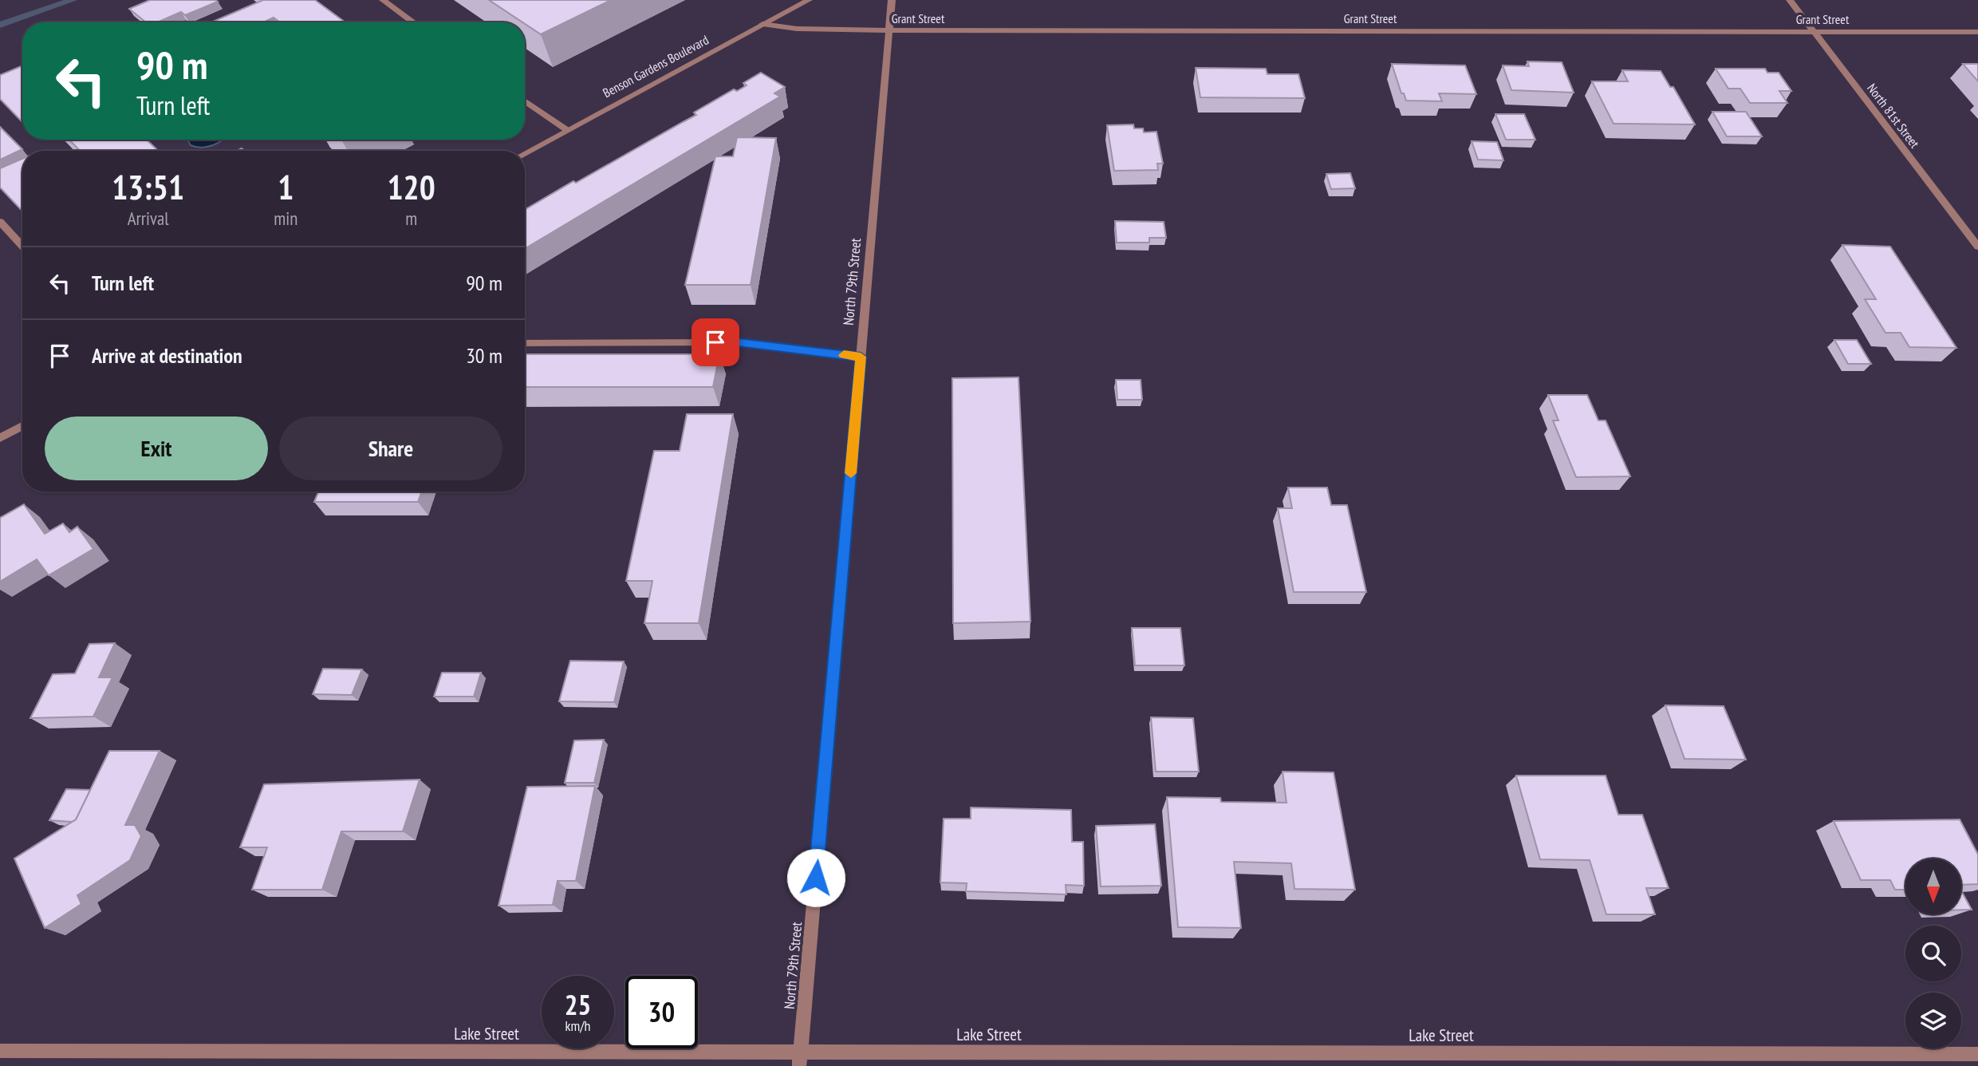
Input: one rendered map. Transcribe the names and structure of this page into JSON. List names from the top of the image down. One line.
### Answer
{"streets":{"street":["Grant Street","Benson Gardens Boulevard","North 81st Street","North 79th Street","Lake Street"]},"crossings":[["Grant Street","Benson Gardens Boulevard"],["Grant Street","North 81st Street"],["Grant Street","North 79th Street"],["North 79th Street","Lake Street"]],"north":"bottom","page":{"turn":["90 m","Turn left"],"eta":["13:51","Arrival","1","min","120","m"],"list":[{"name":"Turn left","value":"90 m"},{"name":"Arrive at destination","value":"30 m"}],"buttons":["Exit","Share"],"speed":"25 km/h","limit":"30"}}
